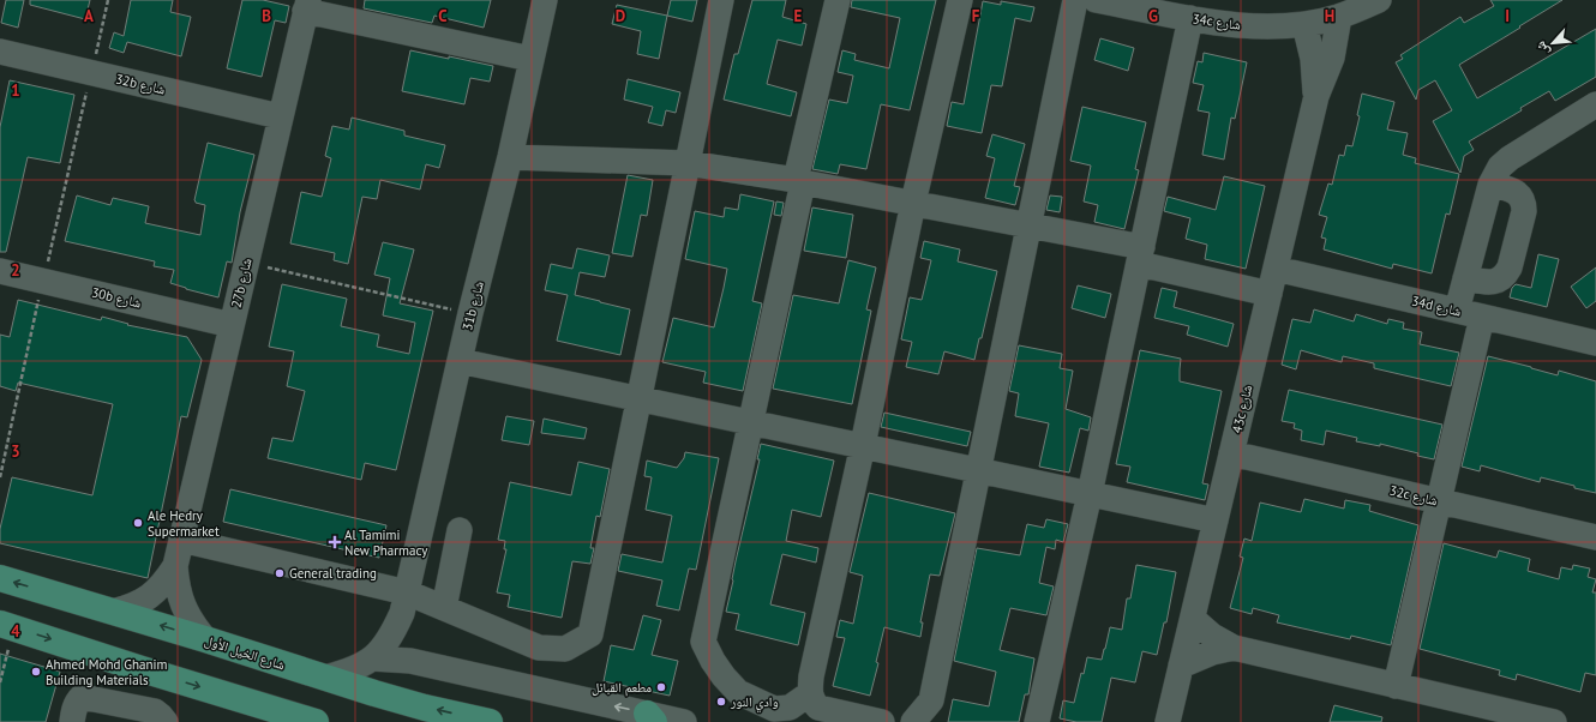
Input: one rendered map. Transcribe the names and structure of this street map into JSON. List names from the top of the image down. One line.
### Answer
{"streets":{"main road":["شارع الخيل الأول"],"street":["34c شارع","32b شارع","27b شارع","30b شارع","31b شارع","34d شارع","43c شارع","32c شارع"]},"crossings":[["34c شارع","43c شارع"],["32b شارع","27b شارع"],["27b شارع","30b شارع"],["27b شارع","شارع الخيل الأول"],["31b شارع","شارع الخيل الأول"],["34d شارع","43c شارع"],["43c شارع","32c شارع"]],"places":{"other":["Ale Hedry Supermarket","General trading","Ahmed Mohd Ghanim Building Materials","مطعم القبائل","وادي النور"],"health":["Al Tamimi New Pharmacy"]},"north":"bottom left","grid":{"columns":["A","B","C","D","E","F","G","H","I"],"rows":["1","2","3","4"]}}
